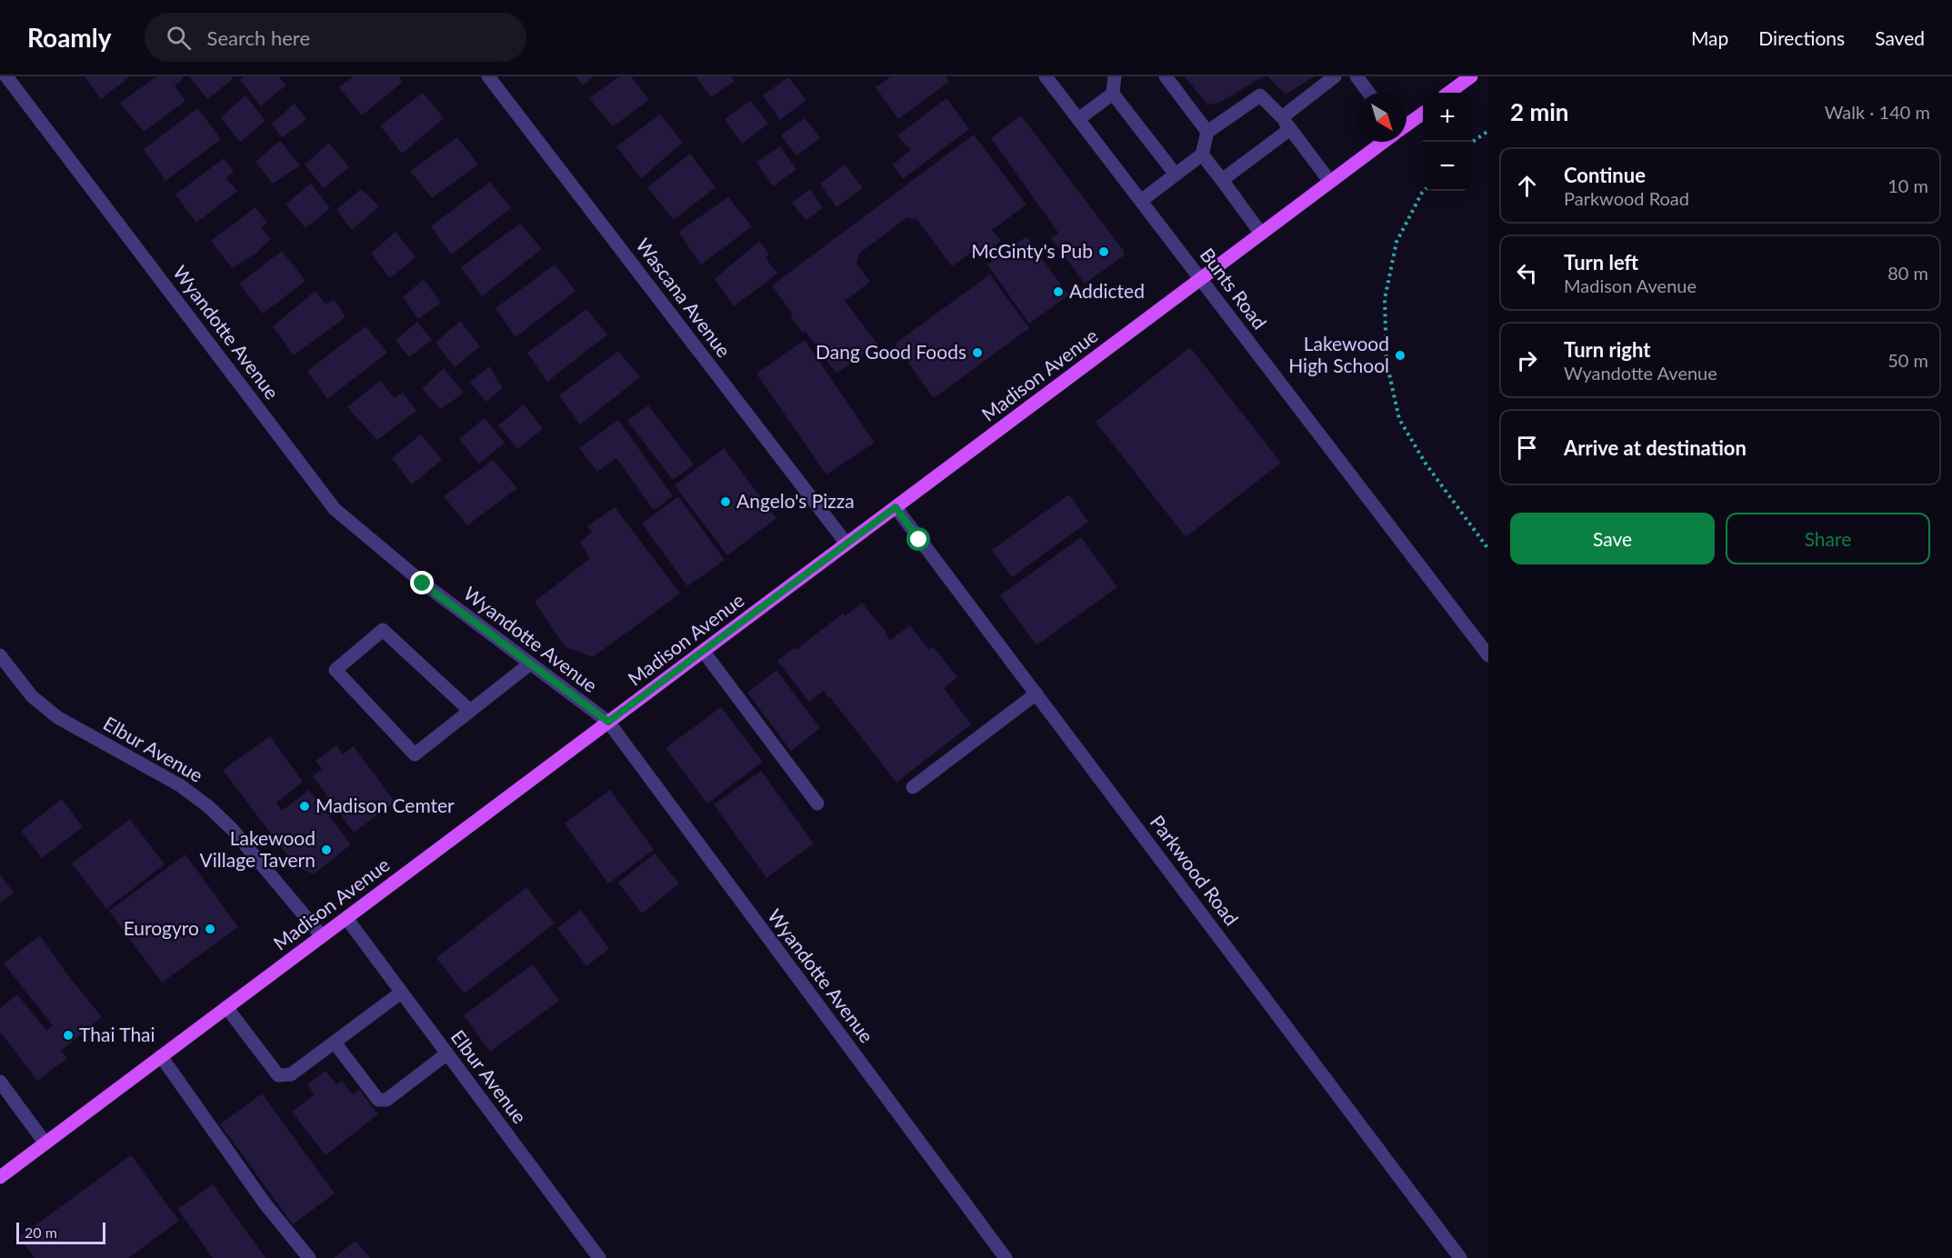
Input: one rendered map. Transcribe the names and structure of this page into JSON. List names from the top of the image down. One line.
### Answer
{"streets":{"main road":["Madison Avenue"],"street":["Bunts Road","Wascana Avenue","Wyandotte Avenue","Elbur Avenue","Parkwood Road"]},"crossings":[["Bunts Road","Madison Avenue"],["Wascana Avenue","Madison Avenue"],["Wyandotte Avenue","Madison Avenue"],["Madison Avenue","Elbur Avenue"],["Madison Avenue","Parkwood Road"]],"places":["McGinty's Pub","Addicted","Dang Good Foods","Lakewood High School","Angelo's Pizza","Madison Cemter","Lakewood Village Tavern","Eurogyro","Thai Thai"],"scale_bar":"20 m","north":"bottom right","page":{"header":"Roamly","search":"Search here","nav":["Map","Directions","Saved"],"heading":["2 min","Walk · 140 m"],"map_buttons":["+","−"],"list":[["Continue","Parkwood Road","10 m"],["Turn left","Madison Avenue","80 m"],["Turn right","Wyandotte Avenue","50 m"],"Arrive at destination"],"buttons":["Save","Share"],"scale":"20 m"}}
